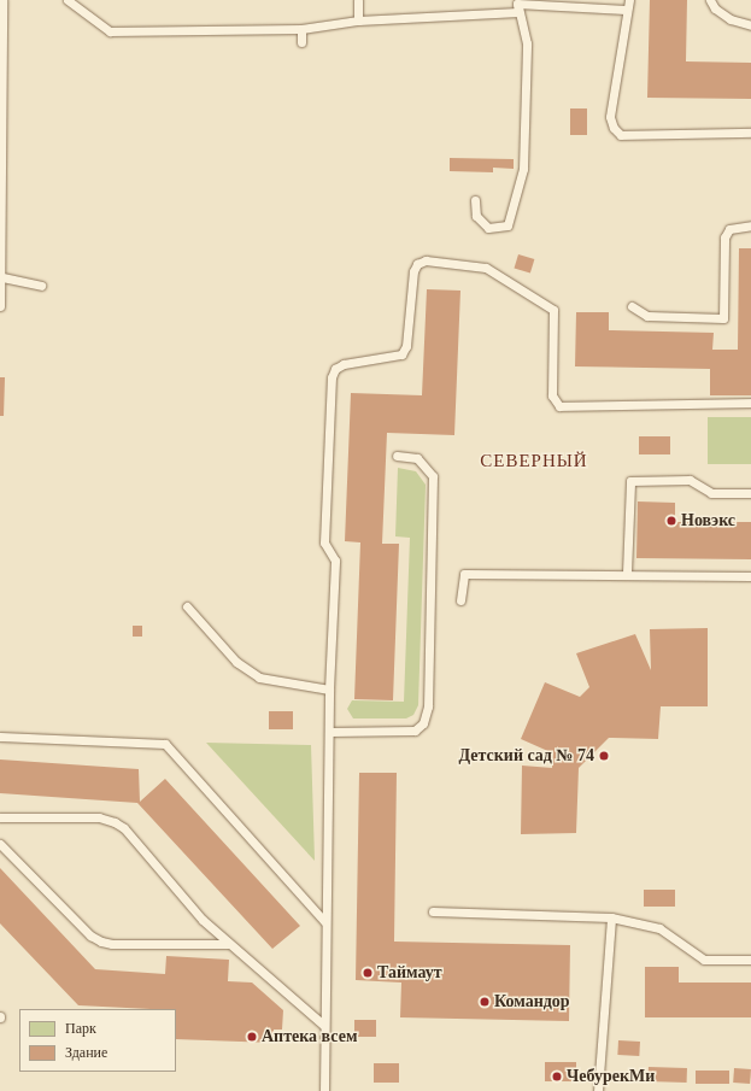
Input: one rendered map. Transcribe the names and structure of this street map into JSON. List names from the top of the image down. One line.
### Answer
{"districts":["СЕВЕРНЫЙ"],"places":["Новэкс","Детский сад № 74","Таймаут","Командор","Аптека всем","ЧебурекМи"],"legend":["Парк","Здание"]}
